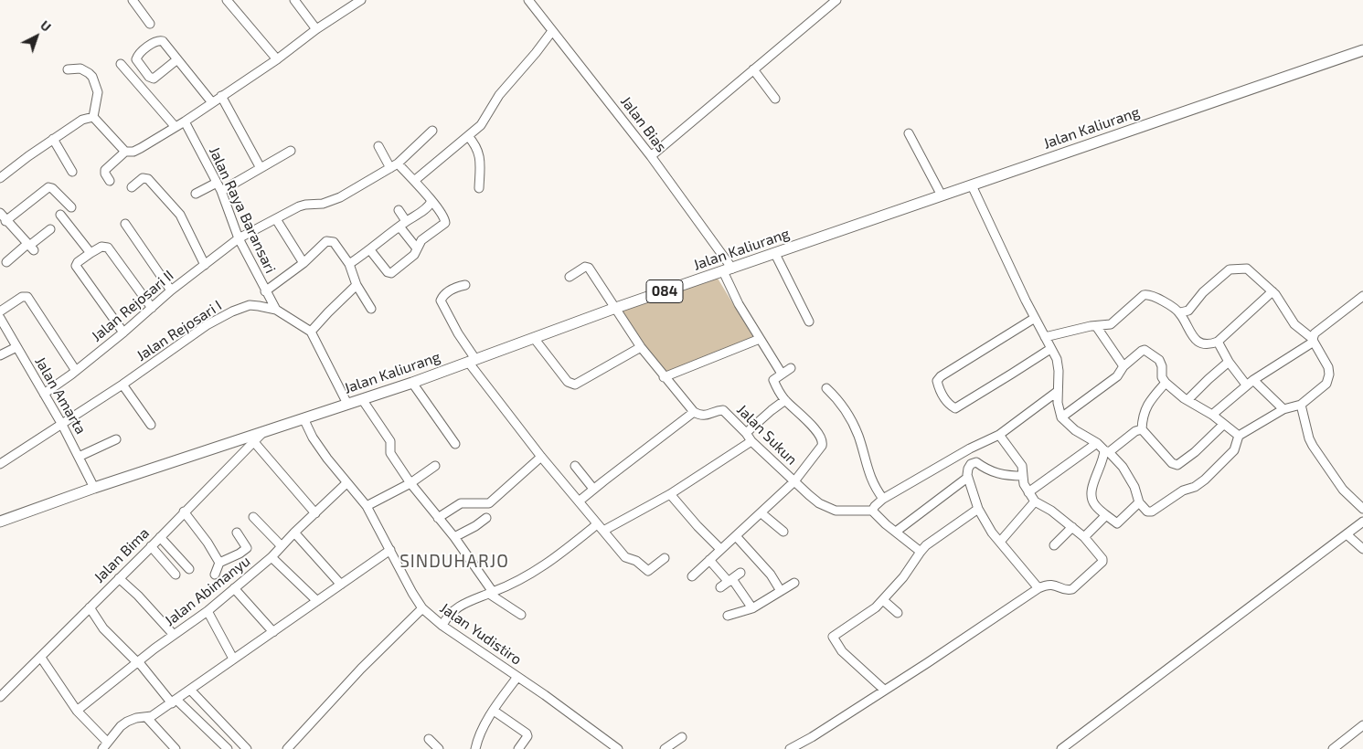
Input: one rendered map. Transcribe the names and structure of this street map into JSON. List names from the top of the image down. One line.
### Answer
{"streets":{"main road":["Jalan Kaliurang","084"],"street":["Jalan Bias","Jalan Raya Baransari","Jalan Rejosari II","Jalan Rejosari I","Jalan Amarta","Jalan Sukun","Jalan Bima","Jalan Abimanyu","Jalan Yudistiro"]},"crossings":[["Jalan Bias","Jalan Kaliurang"],["Jalan Kaliurang","Jalan Amarta"],["Jalan Kaliurang","Jalan Bima"],["Jalan Kaliurang","Jalan Yudistiro"],["Jalan Raya Baransari","Jalan Rejosari II"],["Jalan Raya Baransari","Jalan Rejosari I"],["Jalan Rejosari II","Jalan Amarta"],["Jalan Rejosari I","Jalan Amarta"],["Jalan Abimanyu","Jalan Yudistiro"]],"districts":["SINDUHARJO"],"north":"top right"}
